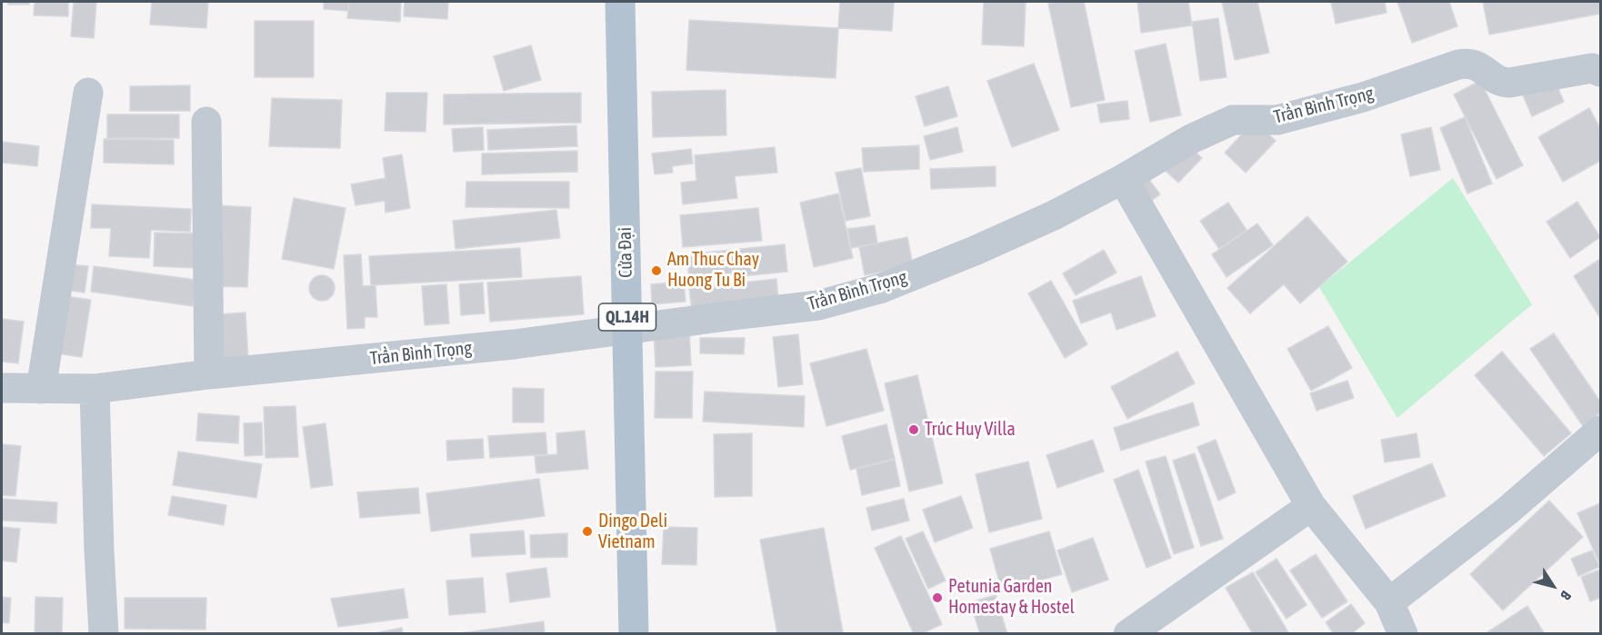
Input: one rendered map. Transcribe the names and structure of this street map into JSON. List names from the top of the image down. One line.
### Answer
{"streets":{"main road":["Cửa Đại","QL.14H"],"street":["Trần Bình Trọng"]},"crossings":[["Trần Bình Trọng","Cửa Đại"]],"places":["Am Thuc Chay Huong Tu Bi","Trúc Huy Villa","Dingo Deli Vietnam","Petunia Garden Homestay & Hostel"],"north":"bottom right"}
